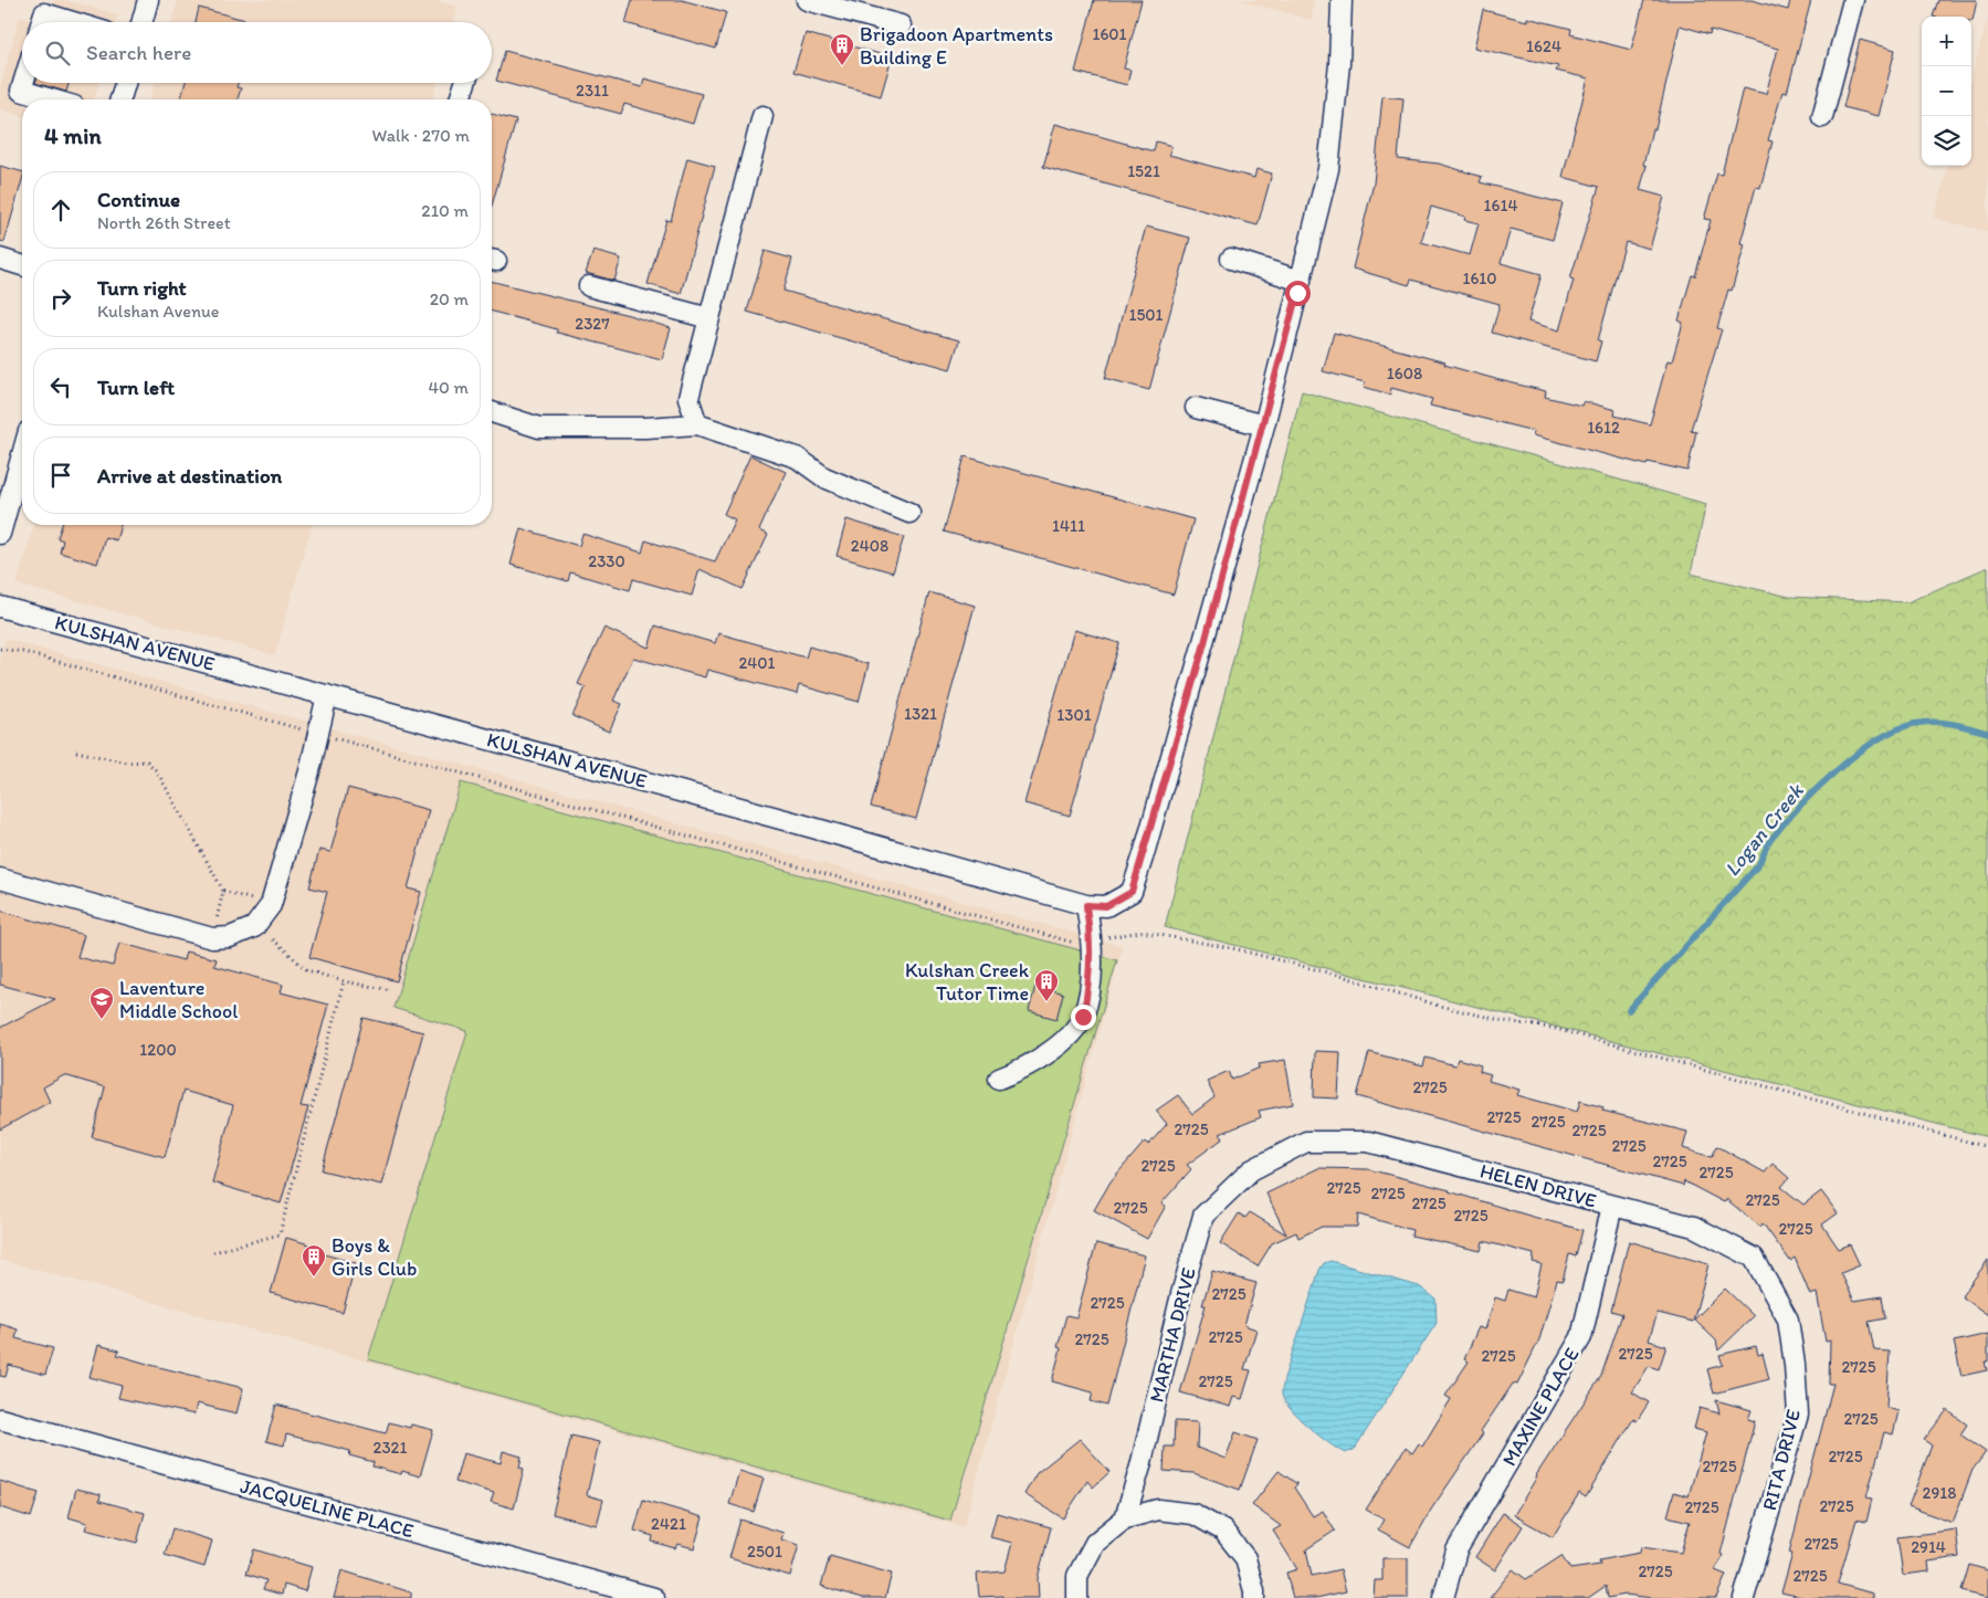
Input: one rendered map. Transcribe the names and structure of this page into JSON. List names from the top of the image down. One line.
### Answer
{"streets":{"street":["KULSHAN AVENUE","HELEN DRIVE","MARTHA DRIVE","MAXINE PLACE","RITA DRIVE","JACQUELINE PLACE"]},"crossings":[["HELEN DRIVE","MARTHA DRIVE"],["HELEN DRIVE","MAXINE PLACE"],["HELEN DRIVE","RITA DRIVE"]],"water":["Logan Creek"],"places":{"building":["Brigadoon Apartments Building E","Kulshan Creek Tutor Time","Boys & Girls Club"],"school or university":["Laventure Middle School"]},"house_numbers":["1601","1624","2311","1521","1614","1610","1501","2327","1608","1612","1411","2408","2330","2401","1321","1301","1200","2725","2725","2725","2725","2725","2725","2725","2725","2725","2725","2725","2725","2725","2725","2725","2725","2725","2725","2725","2725","2725","2725","2725","2725","2725","2321","2725","2725","2918","2725","2725","2421","2725","2914","2501","2725","2725"],"page":{"map_buttons":["+","−"],"search":"Search here","heading":["4 min","Walk · 270 m"],"list":[["Continue","North 26th Street","210 m"],["Turn right","Kulshan Avenue","20 m"],["Turn left","40 m"],"Arrive at destination"]}}
